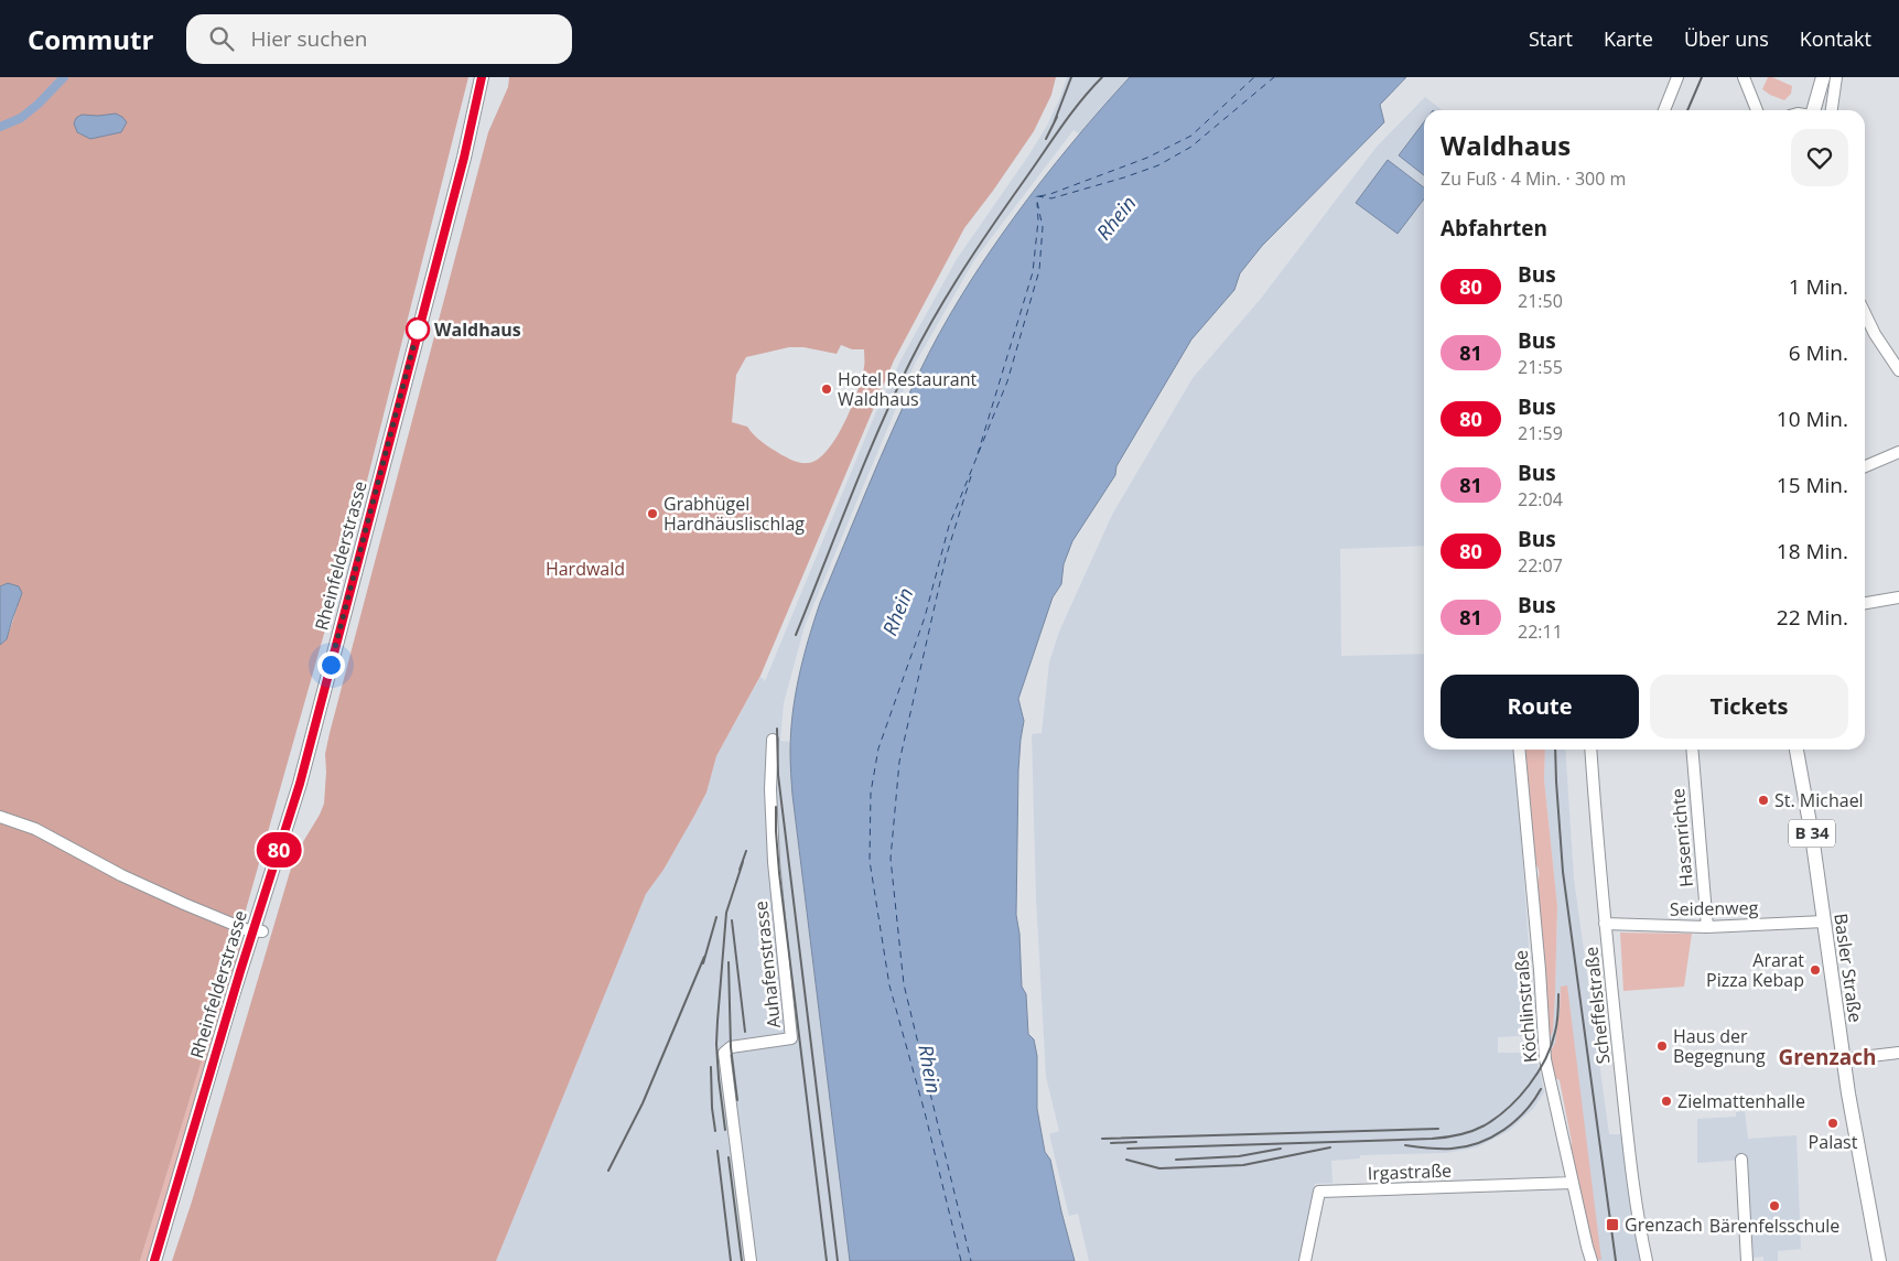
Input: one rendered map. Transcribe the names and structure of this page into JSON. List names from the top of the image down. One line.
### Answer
{"streets":{"main road":["Rheinfelderstrasse","B 34","Basler Straße"],"street":["Hasenrichte","Seidenweg","Auhafenstrasse","Scheffelstraße","Köchlinstraße","Irgastraße"]},"crossings":[["Hasenrichte","Seidenweg"],["Seidenweg","Basler Straße"],["Seidenweg","Scheffelstraße"],["Köchlinstraße","Irgastraße"]],"districts":["Grenzach"],"water":["Rhein"],"parks":["Hardwald"],"places":{"other":["Waldhaus","Hotel Restaurant Waldhaus","Grabhügel Hardhäuslischlag","St. Michael","Ararat Pizza Kebap","Haus der Begegnung","Zielmattenhalle","Palast","Bärenfelsschule"],"transit":["Grenzach"]},"lines":["bus line 80"],"page":{"header":"Commutr","search":"Hier suchen","nav":["Start","Karte","Über uns","Kontakt"],"on_map":"80","heading":[["Waldhaus","Zu Fuß · 4 Min. · 300 m"],"Abfahrten"],"list":[{"mark":"80","name":"Bus","note":"21:50","value":"1 Min."},{"mark":"81","name":"Bus","note":"21:55","value":"6 Min."},{"mark":"80","name":"Bus","note":"21:59","value":"10 Min."},{"mark":"81","name":"Bus","note":"22:04","value":"15 Min."},{"mark":"80","name":"Bus","note":"22:07","value":"18 Min."},{"mark":"81","name":"Bus","note":"22:11","value":"22 Min."}],"buttons":["Route","Tickets"]}}
